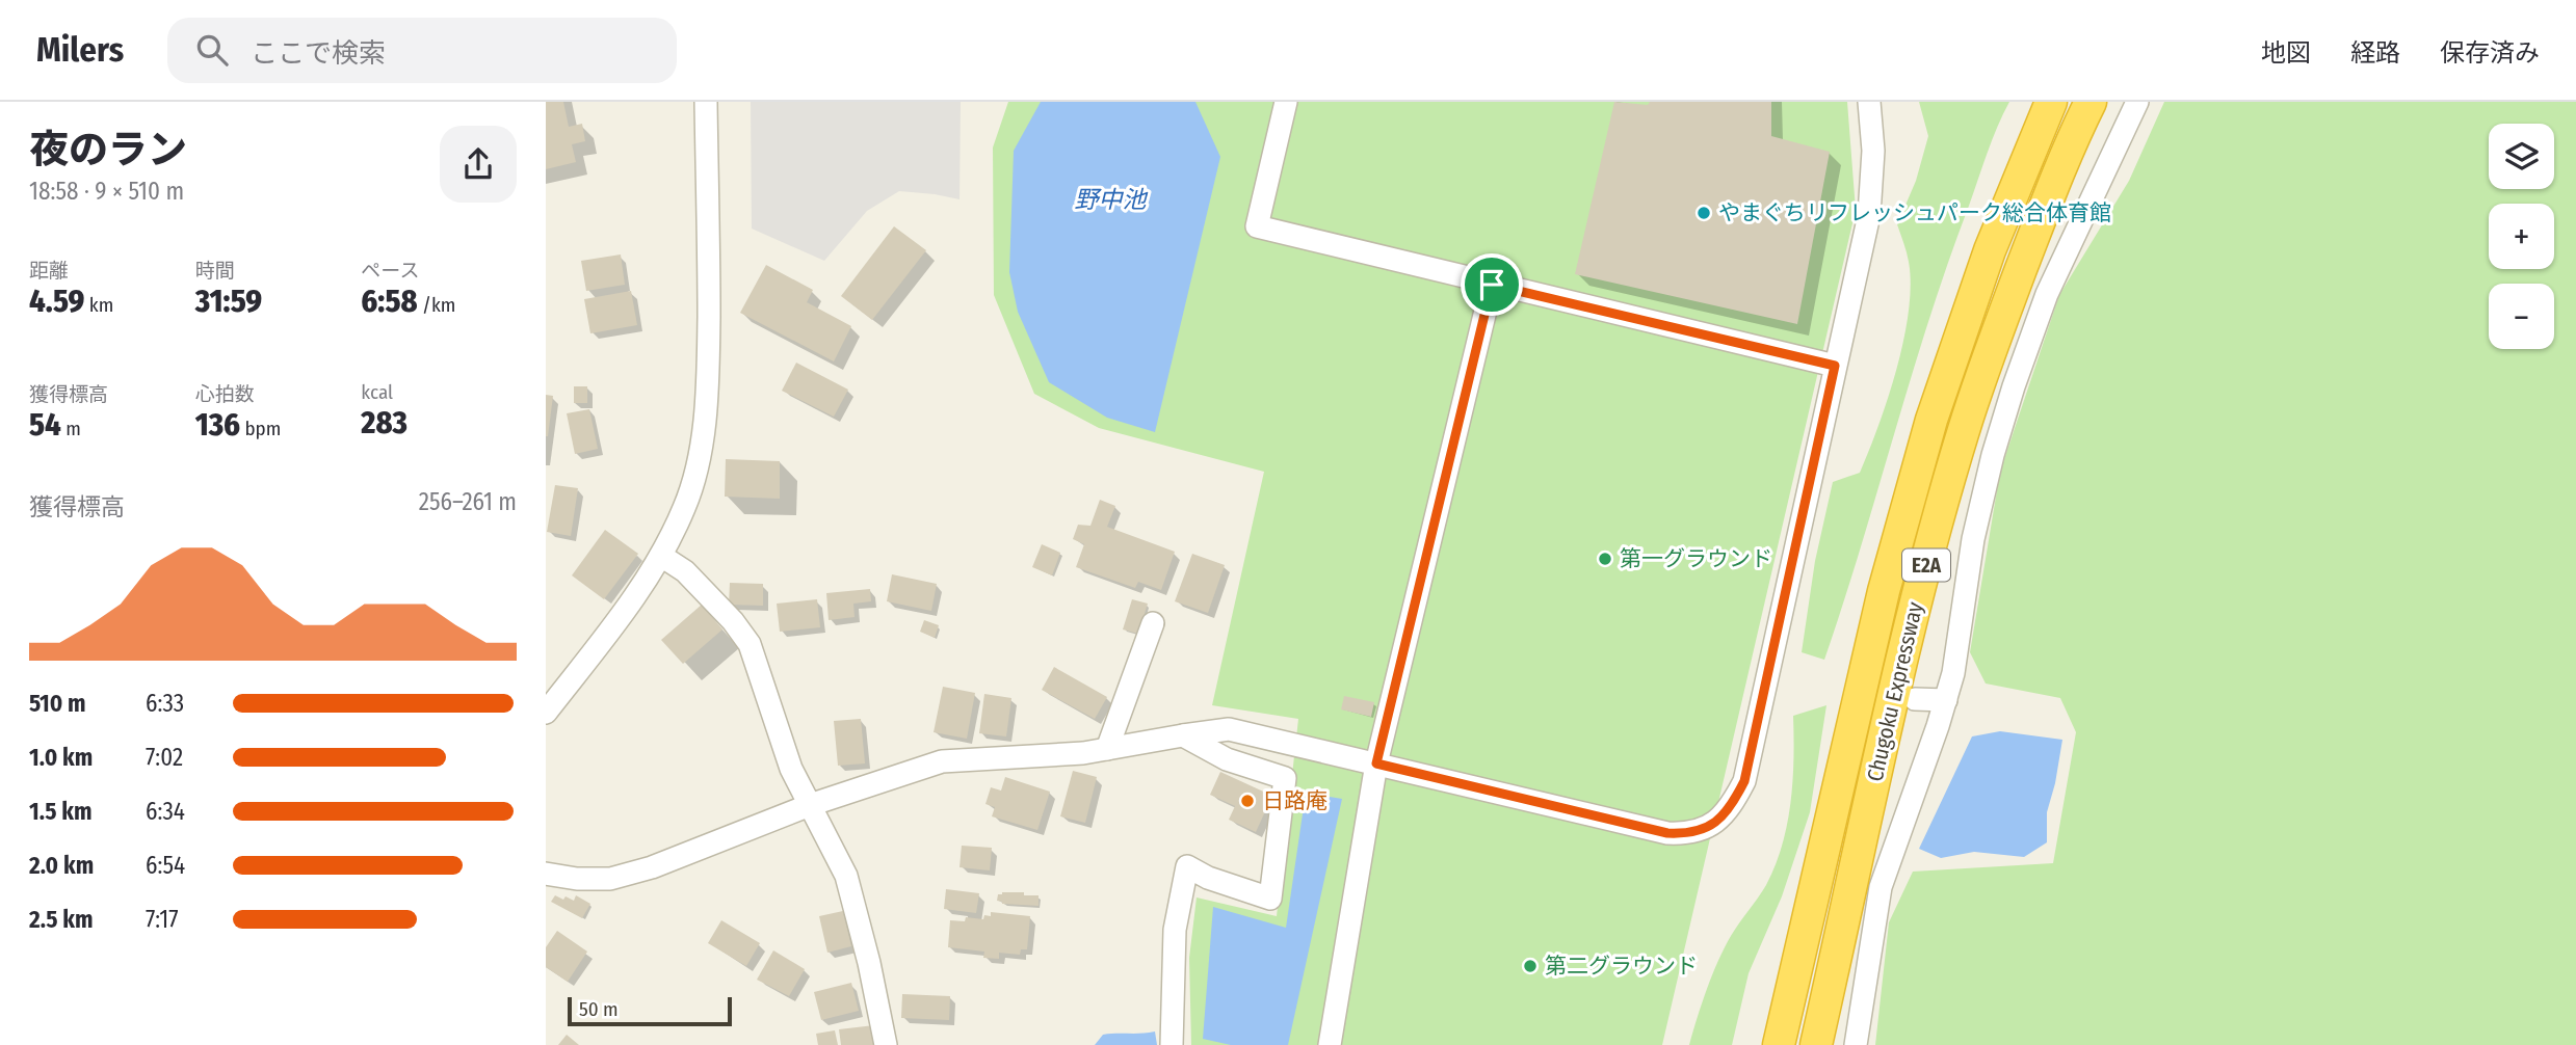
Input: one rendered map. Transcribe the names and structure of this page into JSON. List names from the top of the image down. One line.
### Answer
{"streets":{"highway":["E2A","Chugoku Expressway"]},"water":["野中池"],"places":["やまぐちリフレッシュパーク総合体育館","第一グラウンド","日路庵","第二グラウンド"],"scale_bar":"50 m","page":{"header":"Milers","search":"ここで検索","nav":["地図","経路","保存済み"],"heading":["夜のラン","18:58 · 9 × 510 m"],"map_buttons":["+","−"],"stats":[["距離","4.59 km"],["時間","31:59"],["ペース","6:58 /km"],["獲得標高","54 m"],["心拍数","136 bpm"],["kcal","283"]],"chart":["獲得標高","256–261 m"],"list":[{"name":"510 m","note":"6:33"},{"name":"1.0 km","note":"7:02"},{"name":"1.5 km","note":"6:34"},{"name":"2.0 km","note":"6:54"},{"name":"2.5 km","note":"7:17"}],"scale":"50 m"}}
